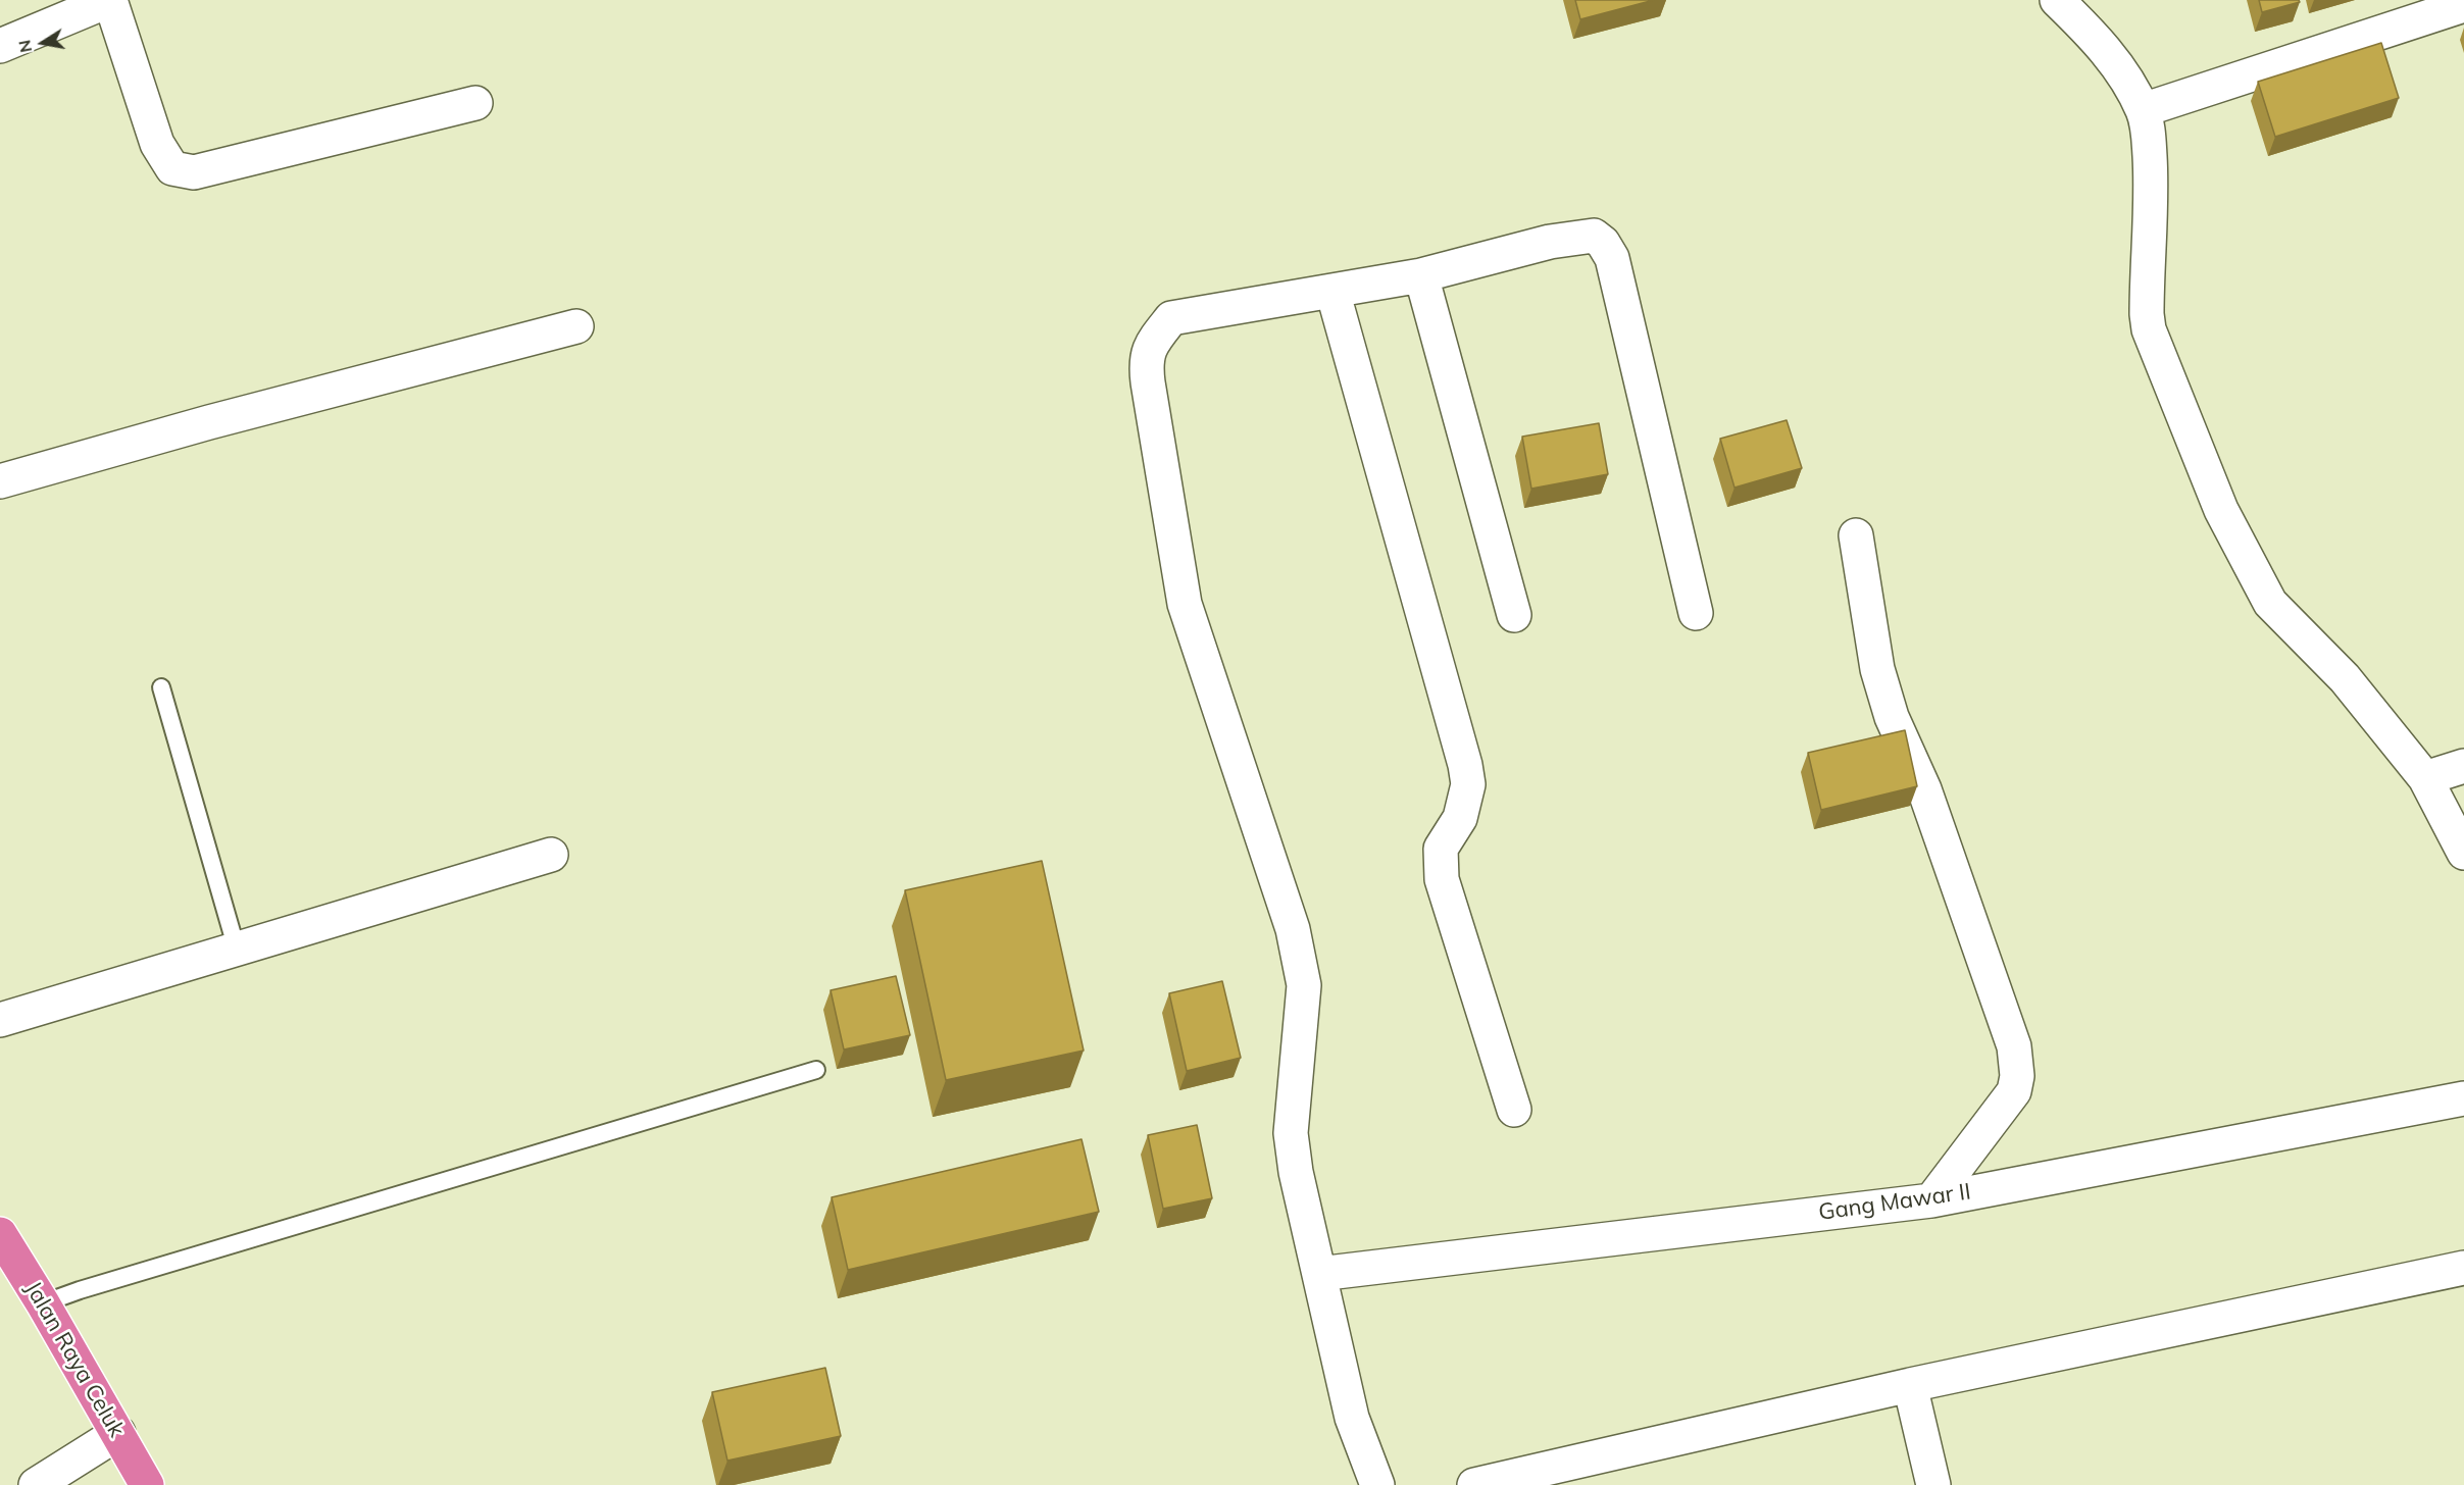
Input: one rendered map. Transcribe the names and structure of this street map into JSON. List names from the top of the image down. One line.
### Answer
{"streets":{"highway":["Jalan Raya Celuk"],"street":["Gang Mawar II"]},"north":"left"}
